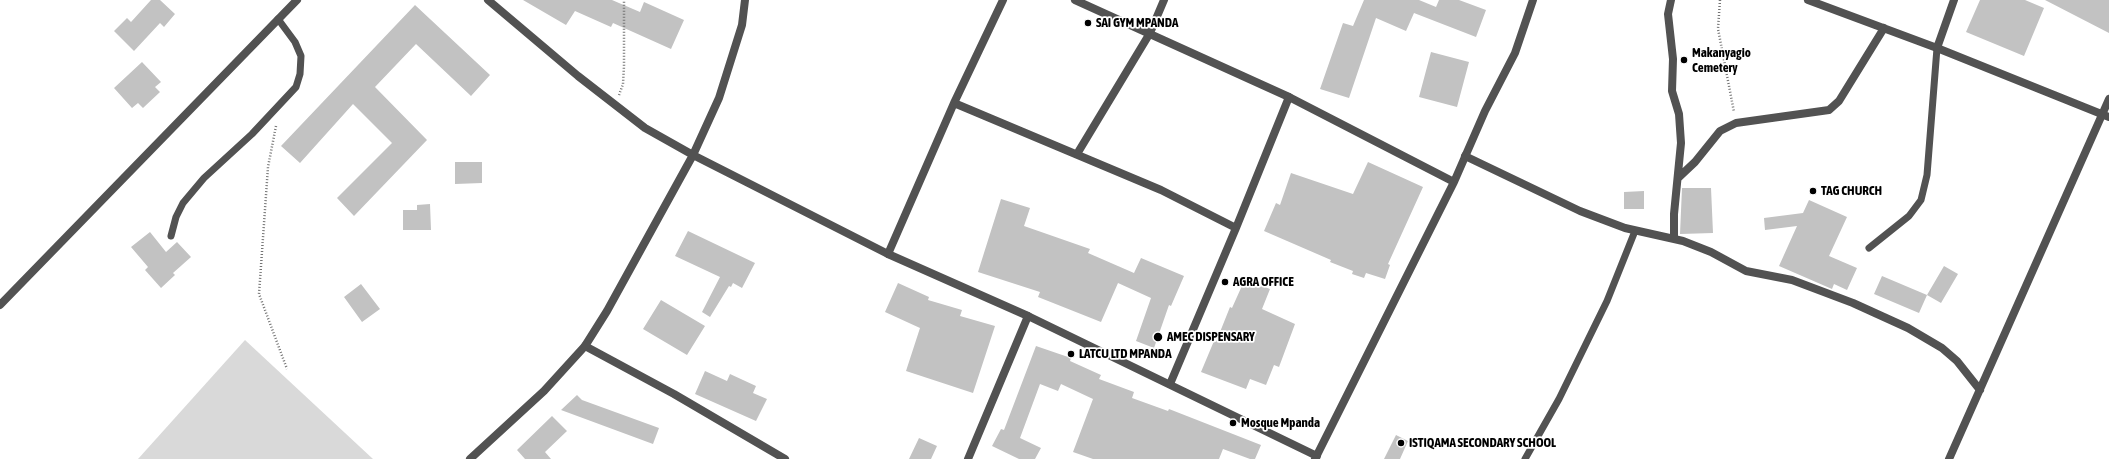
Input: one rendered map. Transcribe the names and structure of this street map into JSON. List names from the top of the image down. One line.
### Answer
{"places":["SAI GYM MPANDA","Makanyagio Cemetery","TAG CHURCH","AGRA OFFICE","AMEC DISPENSARY","LATCU LTD MPANDA","Mosque Mpanda","ISTIQAMA SECONDARY SCHOOL"]}
